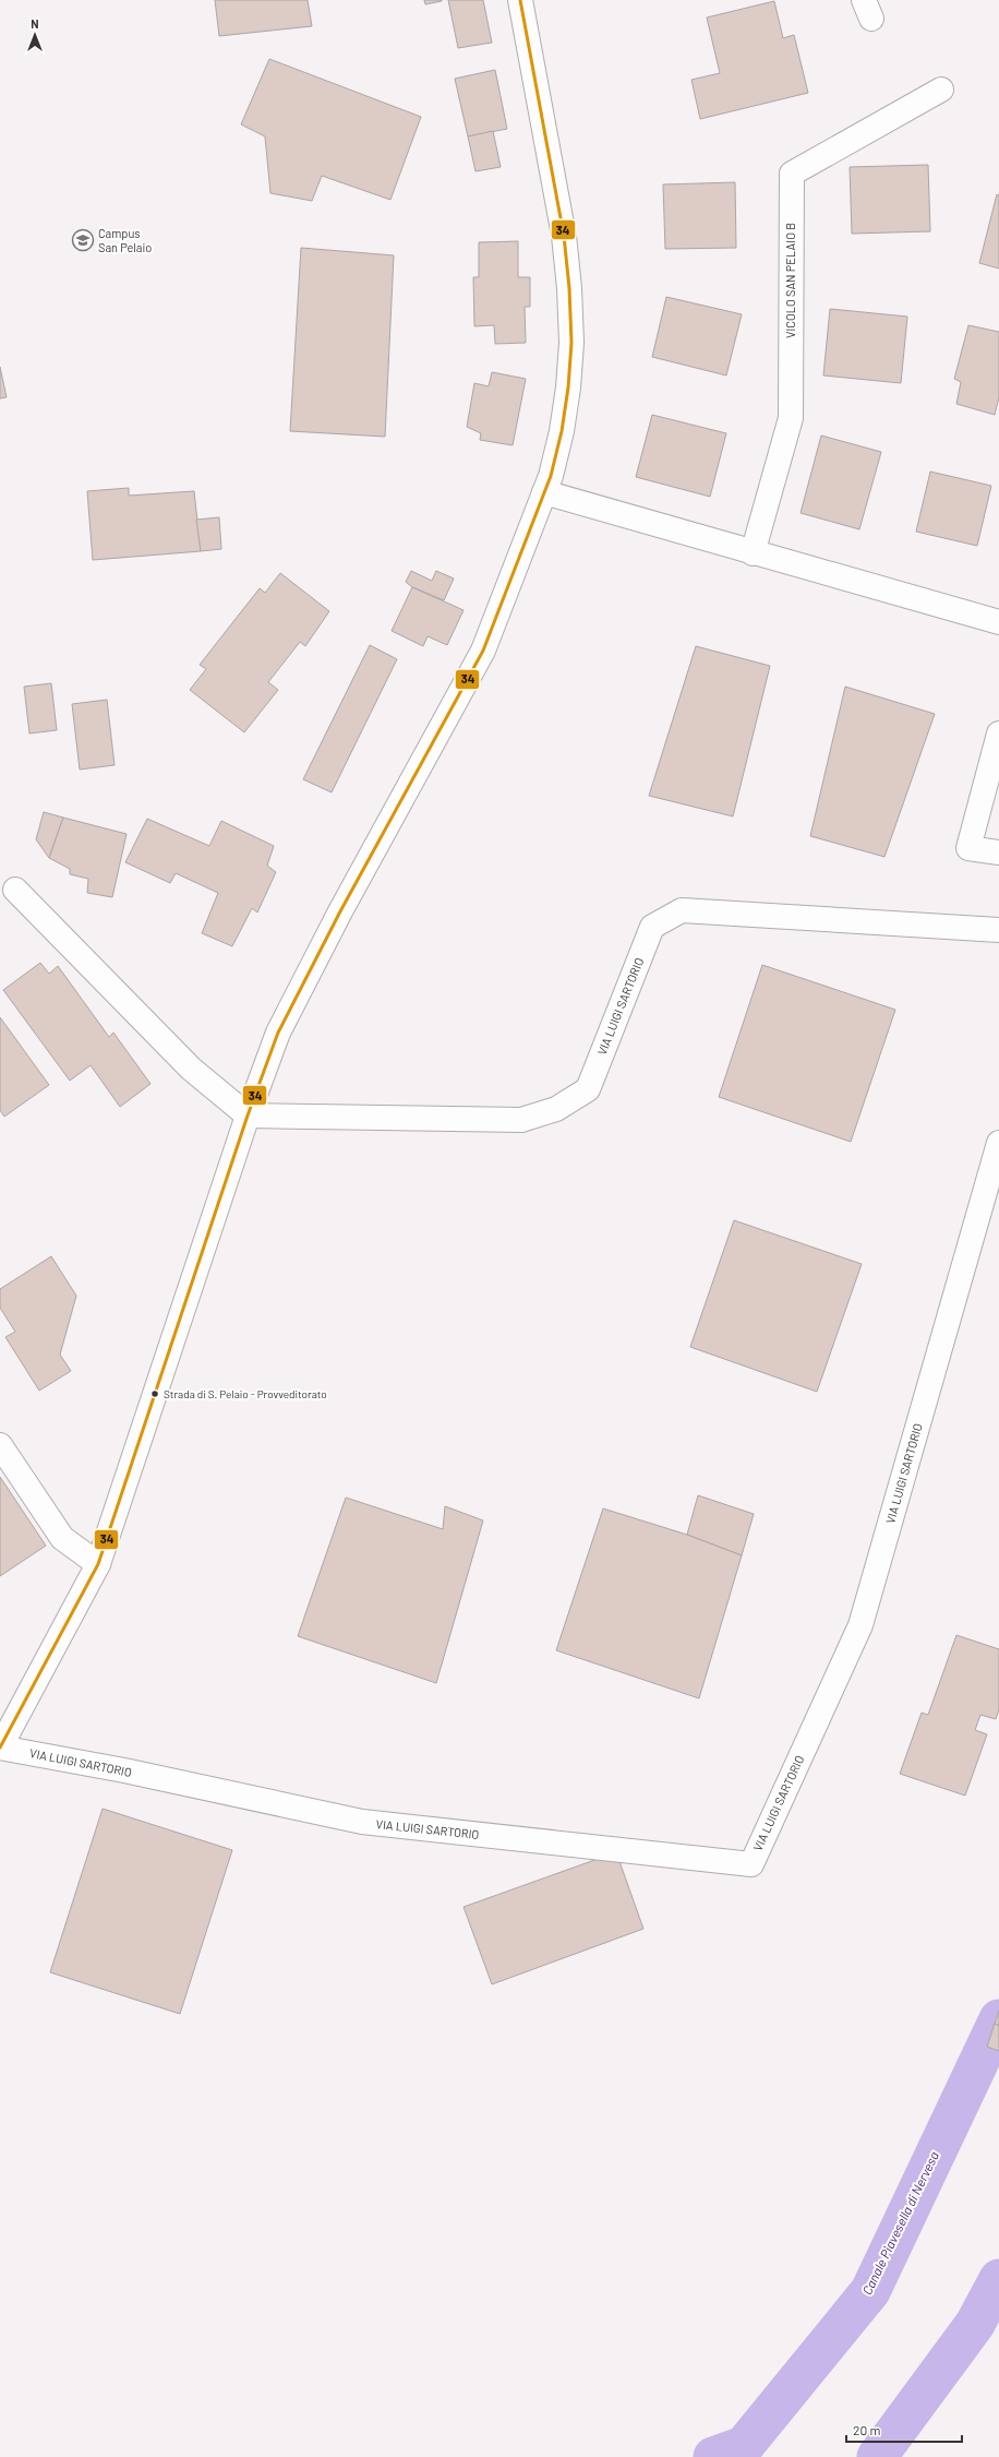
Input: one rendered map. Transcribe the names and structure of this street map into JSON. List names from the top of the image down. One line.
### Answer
{"streets":{"street":["VICOLO SAN PELAIO B","VIA LUIGI SARTORIO"]},"water":["Canale Piavesella di Nervesa"],"places":{"school or university":["Campus San Pelaio"],"other":["Strada di S. Pelaio - Provveditorato"]},"lines":["transit line 34"],"scale_bar":"20 m","north":"top"}
